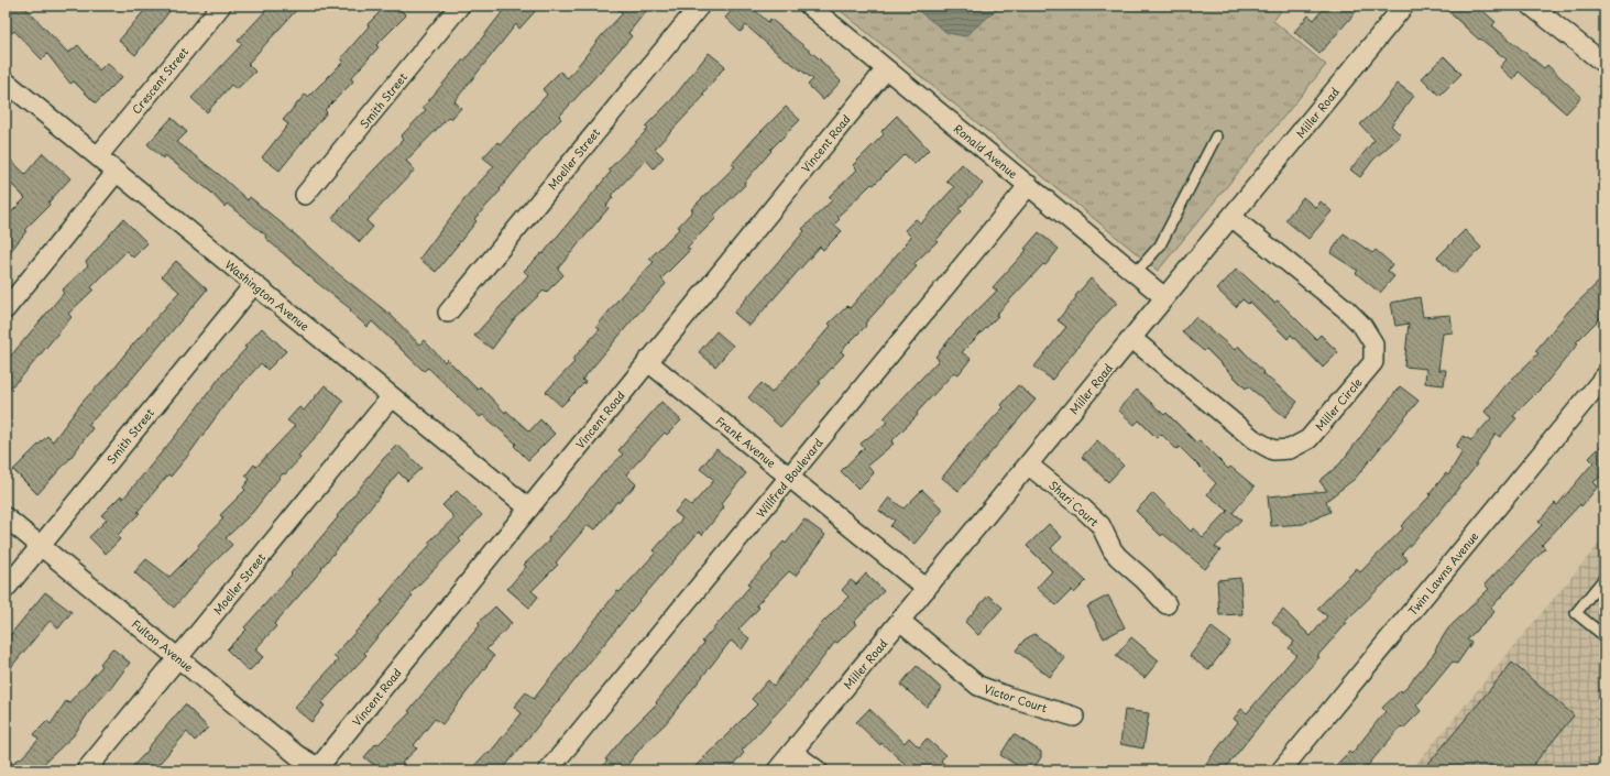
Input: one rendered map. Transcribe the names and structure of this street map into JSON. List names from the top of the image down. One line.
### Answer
{"streets":{"street":["Crescent Street","Smith Street","Miller Road","Vincent Road","Ronald Avenue","Moeller Street","Washington Avenue","Miller Circle","Frank Avenue","Willfred Boulevard","Shari Court","Twin Lawns Avenue","Fulton Avenue","Victor Court"]},"crossings":[["Crescent Street","Washington Avenue"],["Smith Street","Washington Avenue"],["Smith Street","Fulton Avenue"],["Miller Road","Ronald Avenue"],["Miller Road","Miller Circle"],["Miller Road","Frank Avenue"],["Miller Road","Shari Court"],["Miller Road","Victor Court"],["Vincent Road","Ronald Avenue"],["Vincent Road","Washington Avenue"],["Vincent Road","Frank Avenue"],["Vincent Road","Fulton Avenue"],["Ronald Avenue","Willfred Boulevard"],["Moeller Street","Washington Avenue"],["Moeller Street","Fulton Avenue"],["Frank Avenue","Willfred Boulevard"]]}
